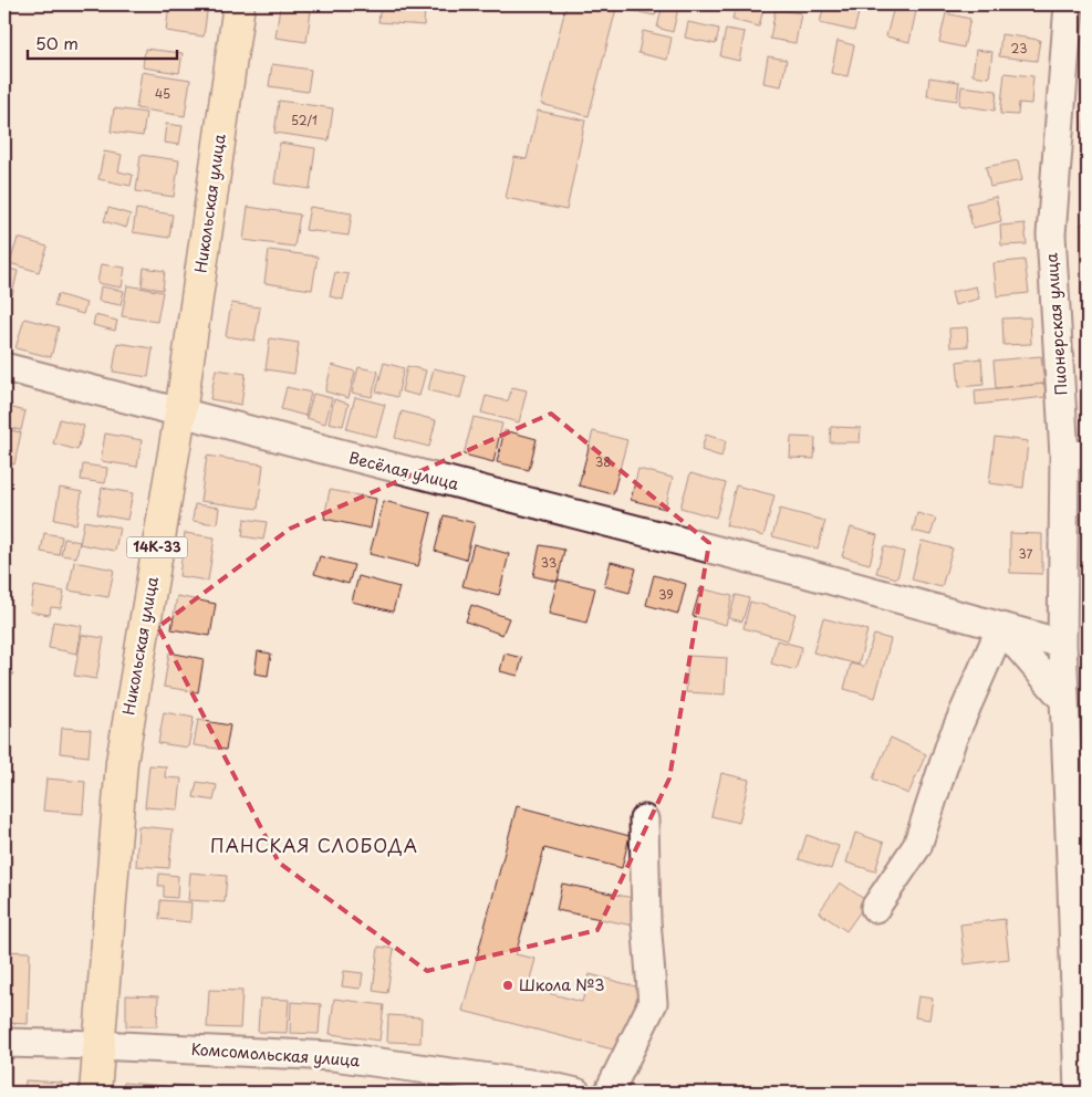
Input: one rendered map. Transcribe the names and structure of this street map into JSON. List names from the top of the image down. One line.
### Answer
{"streets":{"main road":["Никольская улица","14К-33"],"street":["Пионерская улица","Весёлая улица","Комсомольская улица"]},"crossings":[["Никольская улица","Весёлая улица"],["Никольская улица","Комсомольская улица"]],"districts":["ПАНСКАЯ СЛОБОДА"],"places":["Школа №3"],"house_numbers":["23","45","52/1","38","37","33","39"],"scale_bar":"50 m"}
